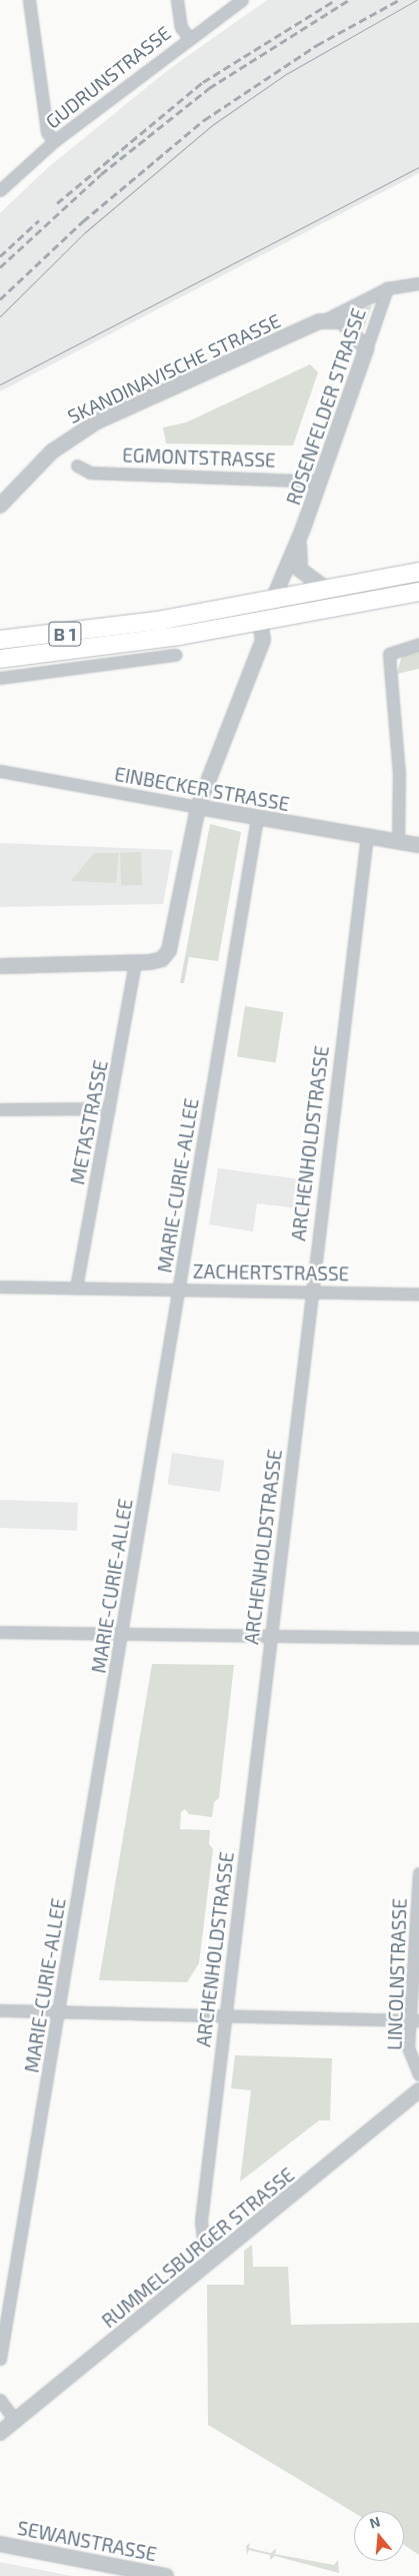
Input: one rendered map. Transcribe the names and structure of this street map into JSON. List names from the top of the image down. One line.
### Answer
{"streets":{"main road":["B 1"],"street":["GUDRUNSTRASSE","SKANDINAVISCHE STRASSE","ROSENFELDER STRASSE","EGMONTSTRASSE","EINBECKER STRASSE","METASTRASSE","ARCHENHOLDSTRASSE","MARIE-CURIE-ALLEE","ZACHERTSTRASSE","LINCOLNSTRASSE","RUMMELSBURGER STRASSE","SEWANSTRASSE"]},"crossings":[["SKANDINAVISCHE STRASSE","ROSENFELDER STRASSE"],["ROSENFELDER STRASSE","EGMONTSTRASSE"],["ROSENFELDER STRASSE","B 1"],["EINBECKER STRASSE","ARCHENHOLDSTRASSE"],["EINBECKER STRASSE","MARIE-CURIE-ALLEE"],["METASTRASSE","ZACHERTSTRASSE"],["ARCHENHOLDSTRASSE","ZACHERTSTRASSE"],["ARCHENHOLDSTRASSE","RUMMELSBURGER STRASSE"],["MARIE-CURIE-ALLEE","ZACHERTSTRASSE"]],"north":"top"}
